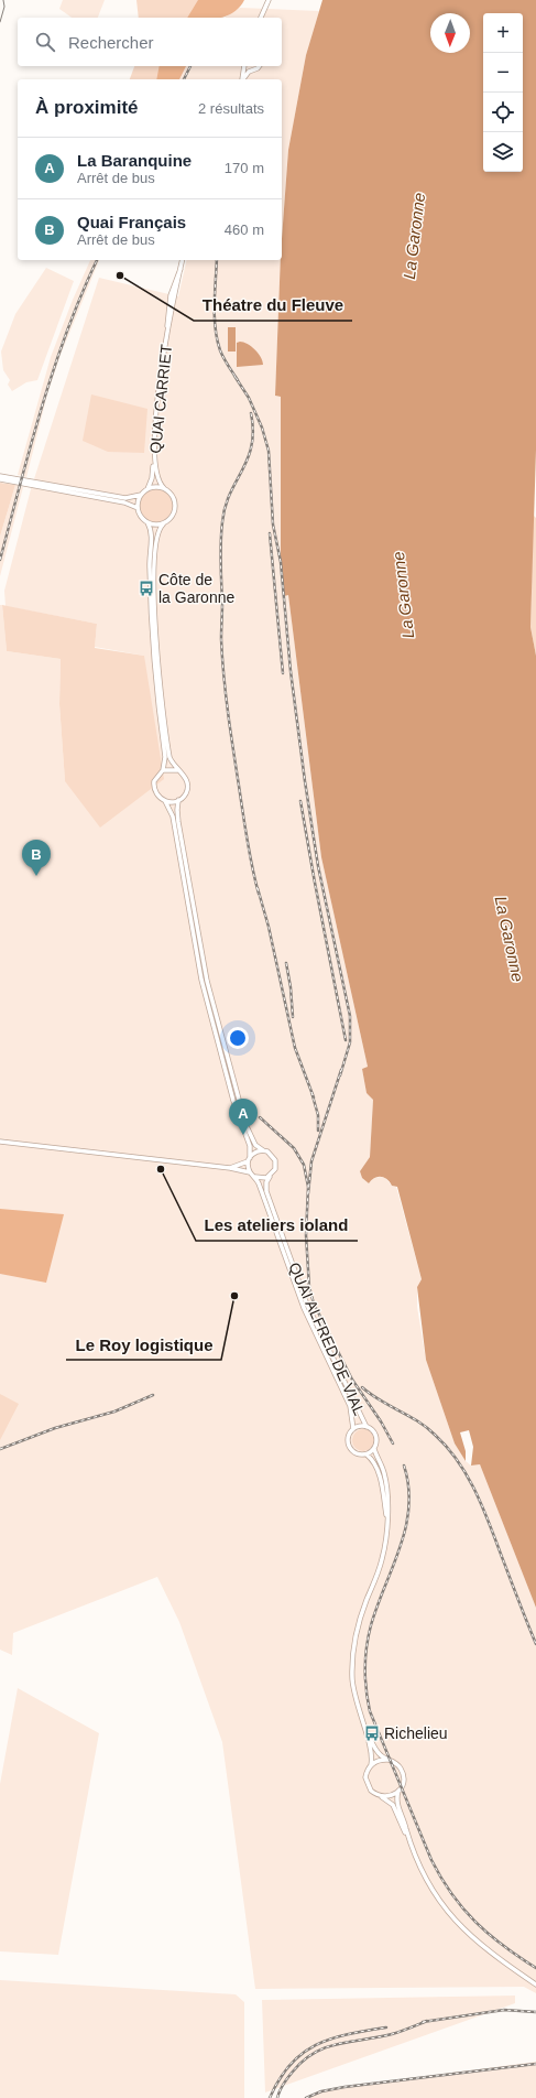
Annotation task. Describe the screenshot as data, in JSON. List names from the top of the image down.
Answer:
{
  "streets": {
    "main road": ["QUAI CARRIET", "QUAI ALFRED DE VIAL"]
  },
  "water": ["La Garonne"],
  "places": {
    "other": ["Théatre du Fleuve", "Les ateliers ioland", "Le Roy logistique"],
    "bus stop": ["Côte de la Garonne", "Richelieu"]
  },
  "north": "bottom",
  "page": {
    "map_buttons": ["+", "−"],
    "search": "Rechercher",
    "heading": ["À proximité", "2 résultats"],
    "list": [
      {
        "mark": "A",
        "name": "La Baranquine",
        "note": "Arrêt de bus",
        "value": "170 m"
      },
      {
        "mark": "B",
        "name": "Quai Français",
        "note": "Arrêt de bus",
        "value": "460 m"
      }
    ],
    "pins": ["B", "A"]
  }
}
